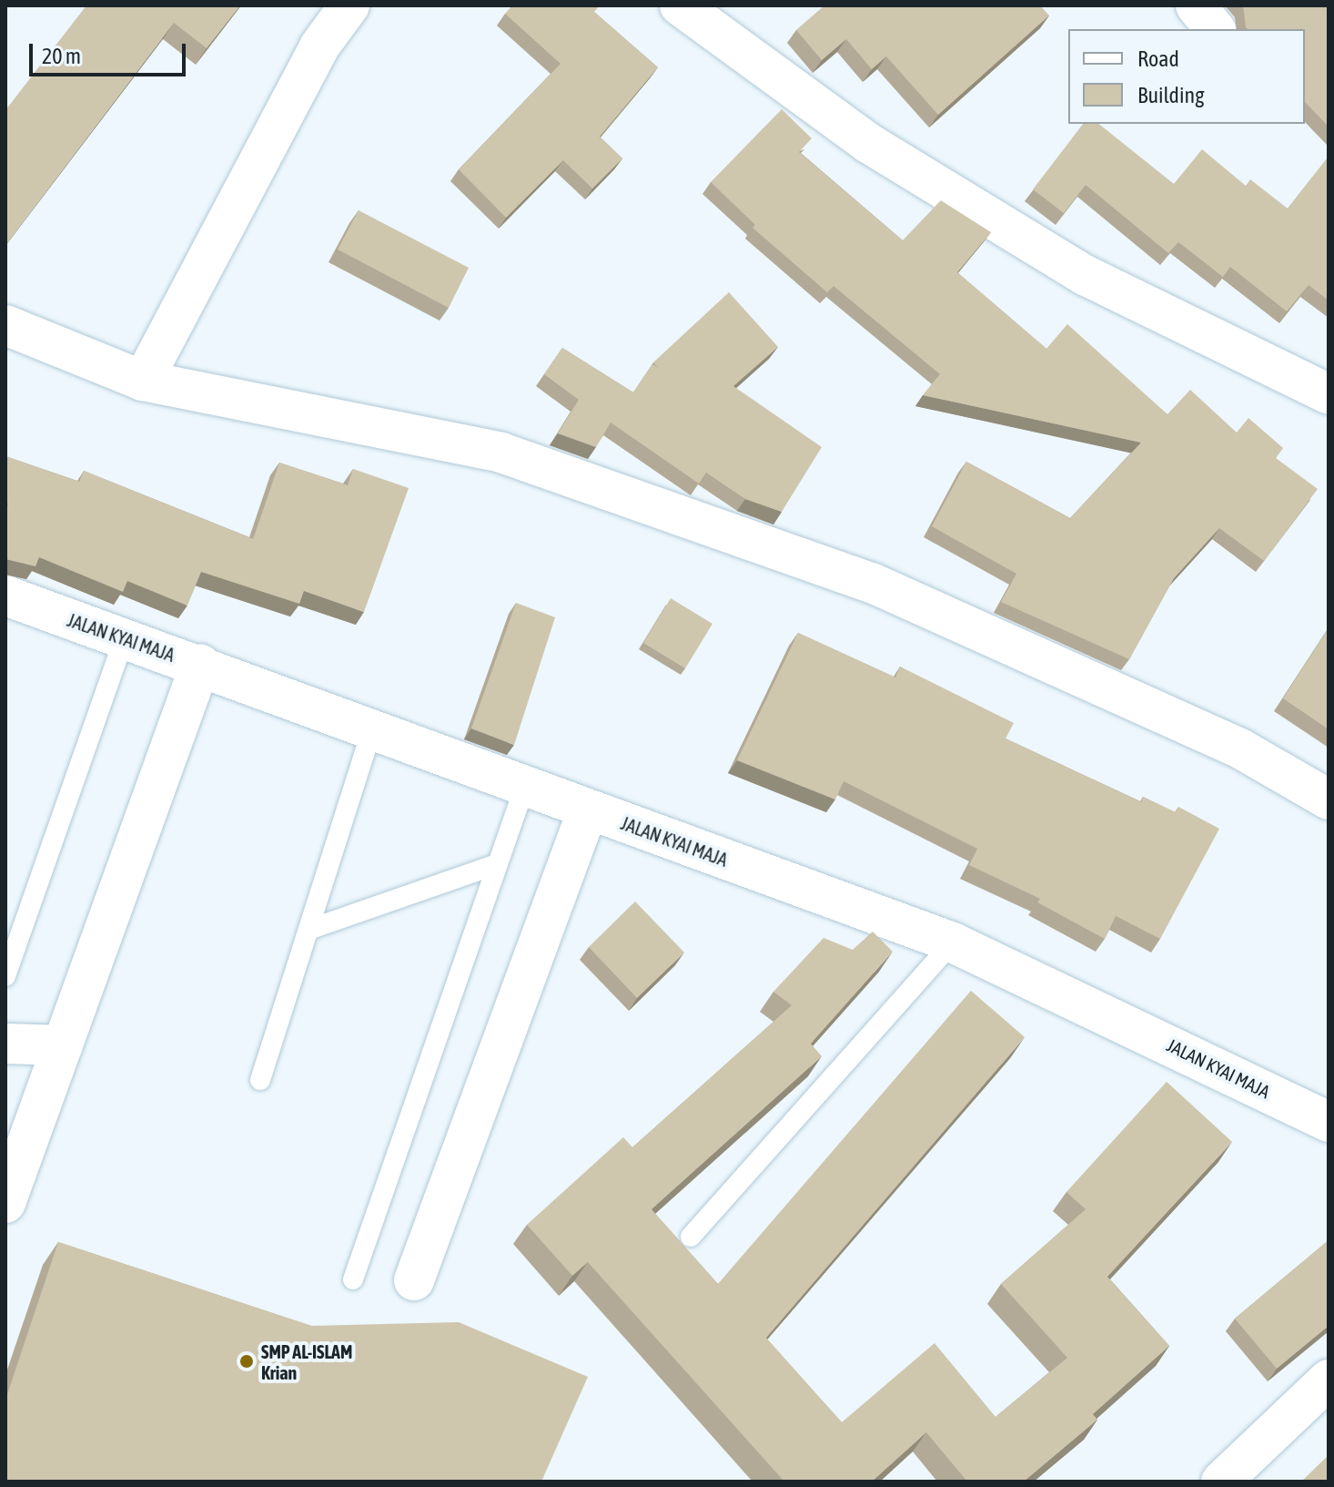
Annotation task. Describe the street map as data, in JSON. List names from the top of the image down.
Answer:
{
  "streets": {
    "street": ["JALAN KYAI MAJA"]
  },
  "places": ["SMP AL-ISLAM Krian"],
  "legend": ["Road", "Building"],
  "scale_bar": "20 m"
}
